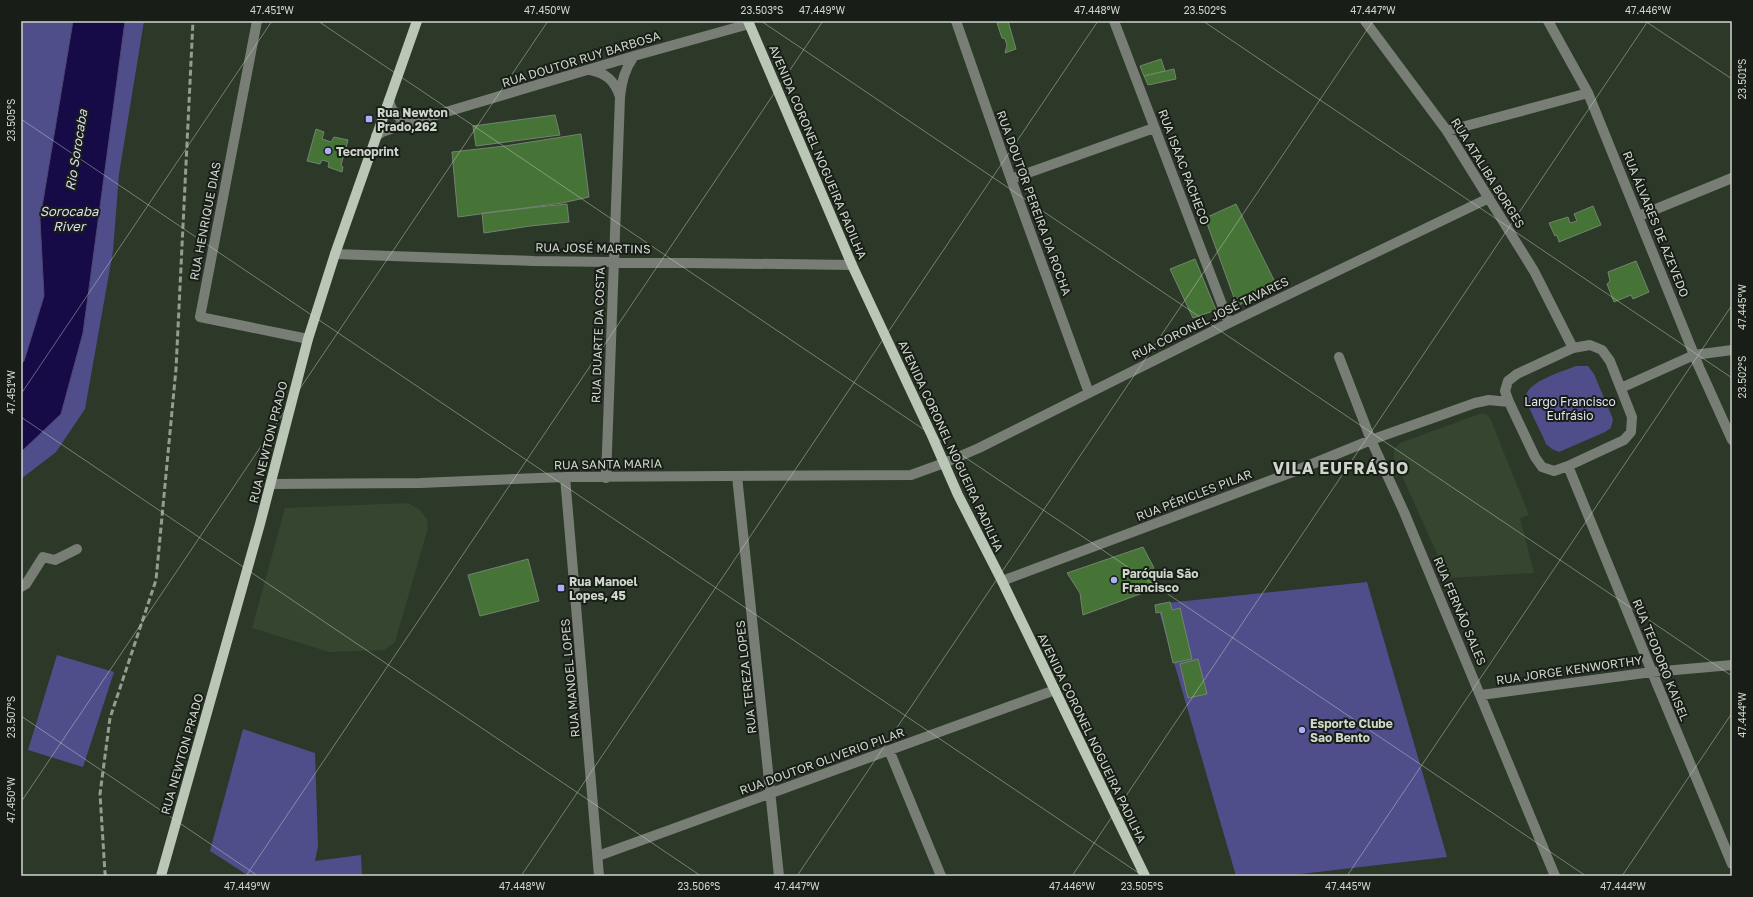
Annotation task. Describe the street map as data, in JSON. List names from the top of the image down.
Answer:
{
  "streets": {
    "main road": ["AVENIDA CORONEL NOGUEIRA PADILHA", "RUA NEWTON PRADO"],
    "street": [
      "RUA DOUTOR RUY BARBOSA",
      "RUA ISAAC PACHECO",
      "RUA ATALIBA BORGES",
      "RUA DOUTOR PEREIRA DA ROCHA",
      "RUA HENRIQUE DIAS",
      "RUA ÁLVARES DE AZEVEDO",
      "RUA JOSÉ MARTINS",
      "RUA CORONEL JOSÉ TAVARES",
      "RUA DUARTE DA COSTA",
      "RUA SANTA MARIA",
      "RUA PÉRICLES PILAR",
      "RUA FERNÃO SALES",
      "RUA TEODORO KAISEL",
      "RUA JORGE KENWORTHY",
      "RUA TEREZA LOPES",
      "RUA MANOEL LOPES",
      "RUA DOUTOR OLIVERIO PILAR"
    ]
  },
  "crossings": [
    ["RUA DOUTOR RUY BARBOSA", "AVENIDA CORONEL NOGUEIRA PADILHA"],
    ["RUA DOUTOR RUY BARBOSA", "RUA DUARTE DA COSTA"],
    ["RUA DOUTOR RUY BARBOSA", "RUA NEWTON PRADO"],
    ["AVENIDA CORONEL NOGUEIRA PADILHA", "RUA JOSÉ MARTINS"],
    ["AVENIDA CORONEL NOGUEIRA PADILHA", "RUA CORONEL JOSÉ TAVARES"],
    ["AVENIDA CORONEL NOGUEIRA PADILHA", "RUA SANTA MARIA"],
    ["AVENIDA CORONEL NOGUEIRA PADILHA", "RUA PÉRICLES PILAR"],
    ["AVENIDA CORONEL NOGUEIRA PADILHA", "RUA DOUTOR OLIVERIO PILAR"],
    ["RUA ISAAC PACHECO", "RUA CORONEL JOSÉ TAVARES"],
    ["RUA ATALIBA BORGES", "RUA CORONEL JOSÉ TAVARES"],
    ["RUA ATALIBA BORGES", "RUA PÉRICLES PILAR"],
    ["RUA ATALIBA BORGES", "RUA TEODORO KAISEL"],
    ["RUA DOUTOR PEREIRA DA ROCHA", "RUA CORONEL JOSÉ TAVARES"],
    ["RUA HENRIQUE DIAS", "RUA NEWTON PRADO"],
    ["RUA JOSÉ MARTINS", "RUA DUARTE DA COSTA"],
    ["RUA JOSÉ MARTINS", "RUA NEWTON PRADO"],
    ["RUA CORONEL JOSÉ TAVARES", "RUA SANTA MARIA"],
    ["RUA DUARTE DA COSTA", "RUA SANTA MARIA"],
    ["RUA NEWTON PRADO", "RUA SANTA MARIA"],
    ["RUA SANTA MARIA", "RUA TEREZA LOPES"],
    ["RUA SANTA MARIA", "RUA MANOEL LOPES"],
    ["RUA PÉRICLES PILAR", "RUA FERNÃO SALES"],
    ["RUA PÉRICLES PILAR", "RUA TEODORO KAISEL"],
    ["RUA FERNÃO SALES", "RUA JORGE KENWORTHY"],
    ["RUA TEODORO KAISEL", "RUA JORGE KENWORTHY"],
    ["RUA TEREZA LOPES", "RUA DOUTOR OLIVERIO PILAR"],
    ["RUA MANOEL LOPES", "RUA DOUTOR OLIVERIO PILAR"]
  ],
  "districts": ["VILA EUFRÁSIO"],
  "water": ["Rio Sorocaba", "Sorocaba River"],
  "parks": ["Largo Francisco Eufrásio"],
  "places": {
    "transit": ["Rua Newton Prado,262", "Rua Manoel Lopes, 45"],
    "other": ["Tecnoprint", "Paróquia São Francisco", "Esporte Clube Sao Bento"]
  },
  "coordinates": [
    "47.451°W",
    "47.450°W",
    "23.503°S",
    "47.449°W",
    "47.448°W",
    "23.502°S",
    "47.447°W",
    "47.446°W",
    "23.501°S",
    "23.505°S",
    "47.445°W",
    "47.444°W",
    "23.507°S",
    "23.506°S"
  ]
}
